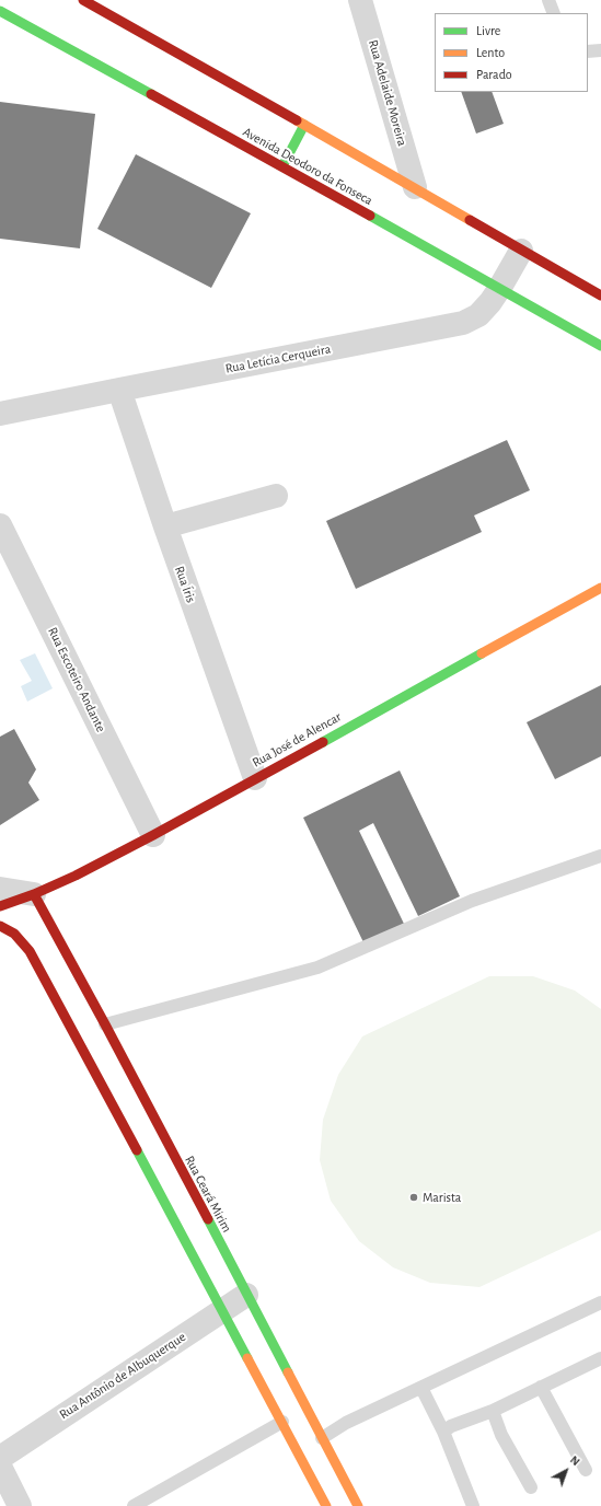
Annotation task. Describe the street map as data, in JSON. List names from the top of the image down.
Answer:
{
  "streets": {
    "street": [
      "Rua Adelaide Moreira",
      "Avenida Deodoro da Fonseca",
      "Rua Letícia Cerqueira",
      "Rua Íris",
      "Rua Escoteiro Andante",
      "Rua José de Alencar",
      "Rua Ceará Mirim",
      "Rua Antônio de Albuquerque"
    ]
  },
  "crossings": [
    ["Avenida Deodoro da Fonseca", "Rua Letícia Cerqueira"],
    ["Rua Letícia Cerqueira", "Rua Íris"],
    ["Rua Íris", "Rua José de Alencar"],
    ["Rua Escoteiro Andante", "Rua José de Alencar"],
    ["Rua José de Alencar", "Rua Ceará Mirim"],
    ["Rua Ceará Mirim", "Rua Antônio de Albuquerque"]
  ],
  "places": ["Marista"],
  "legend": ["Livre", "Lento", "Parado"],
  "north": "top right"
}
